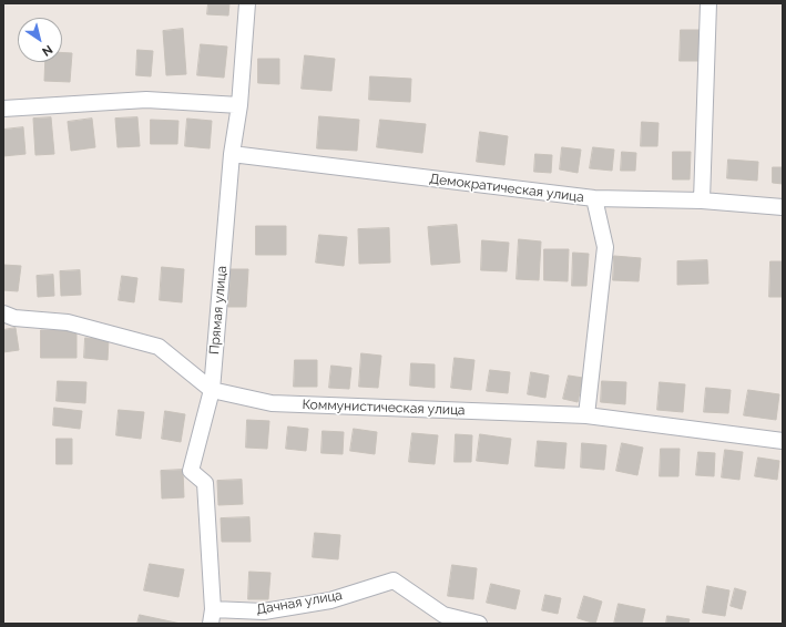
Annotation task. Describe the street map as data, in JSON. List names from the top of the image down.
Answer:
{
  "streets": {
    "street": [
      "Демократическая улица",
      "Прямая улица",
      "Коммунистическая улица",
      "Дачная улица"
    ]
  },
  "crossings": [
    ["Демократическая улица", "Прямая улица"],
    ["Прямая улица", "Коммунистическая улица"],
    ["Прямая улица", "Дачная улица"]
  ],
  "north": "bottom right"
}
